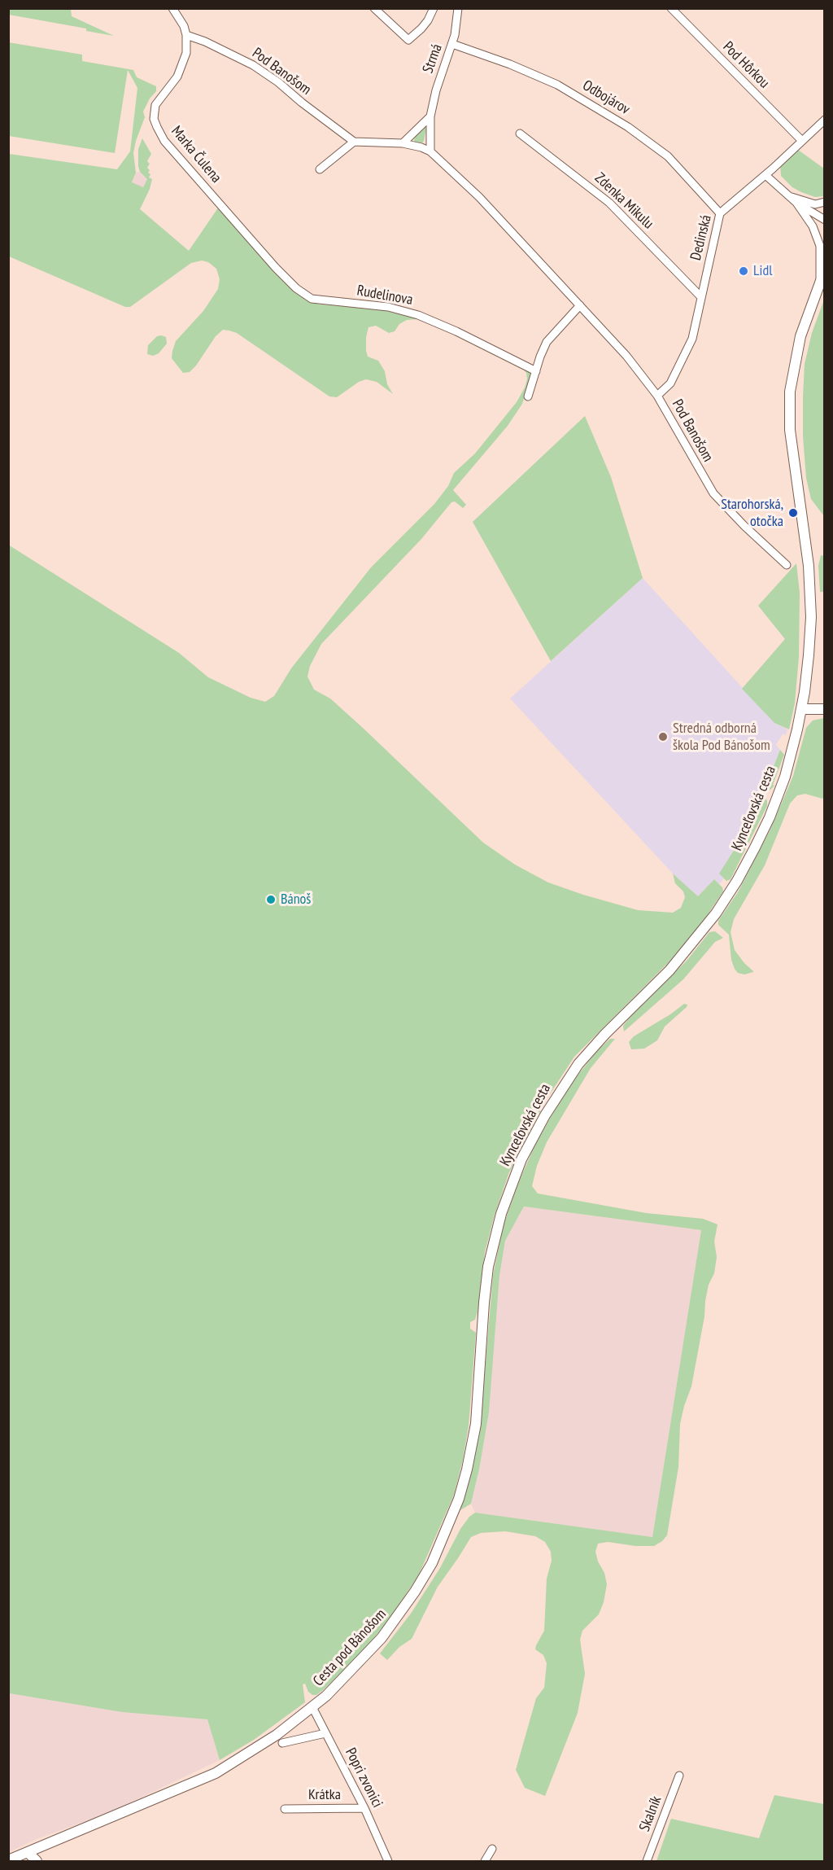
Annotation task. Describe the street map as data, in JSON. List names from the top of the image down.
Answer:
{
  "streets": {
    "street": [
      "Strmá",
      "Pod Hôrkou",
      "Pod Banošom",
      "Odbojárov",
      "Marka Čulena",
      "Zdenka Mikulu",
      "Dedinská",
      "Rudelinova",
      "Kynceľovská cesta",
      "Cesta pod Bánošom",
      "Popri zvonici",
      "Krátka",
      "Skalník"
    ]
  },
  "crossings": [
    ["Strmá", "Pod Banošom"],
    ["Strmá", "Odbojárov"],
    ["Pod Hôrkou", "Dedinská"],
    ["Pod Banošom", "Marka Čulena"],
    ["Pod Banošom", "Dedinská"],
    ["Odbojárov", "Dedinská"],
    ["Marka Čulena", "Rudelinova"],
    ["Zdenka Mikulu", "Dedinská"],
    ["Kynceľovská cesta", "Cesta pod Bánošom"],
    ["Cesta pod Bánošom", "Popri zvonici"],
    ["Popri zvonici", "Krátka"]
  ],
  "places": [
    "Lidl",
    "Starohorská, otočka",
    "Stredná odborná škola Pod Bánošom",
    "Bánoš"
  ]
}
